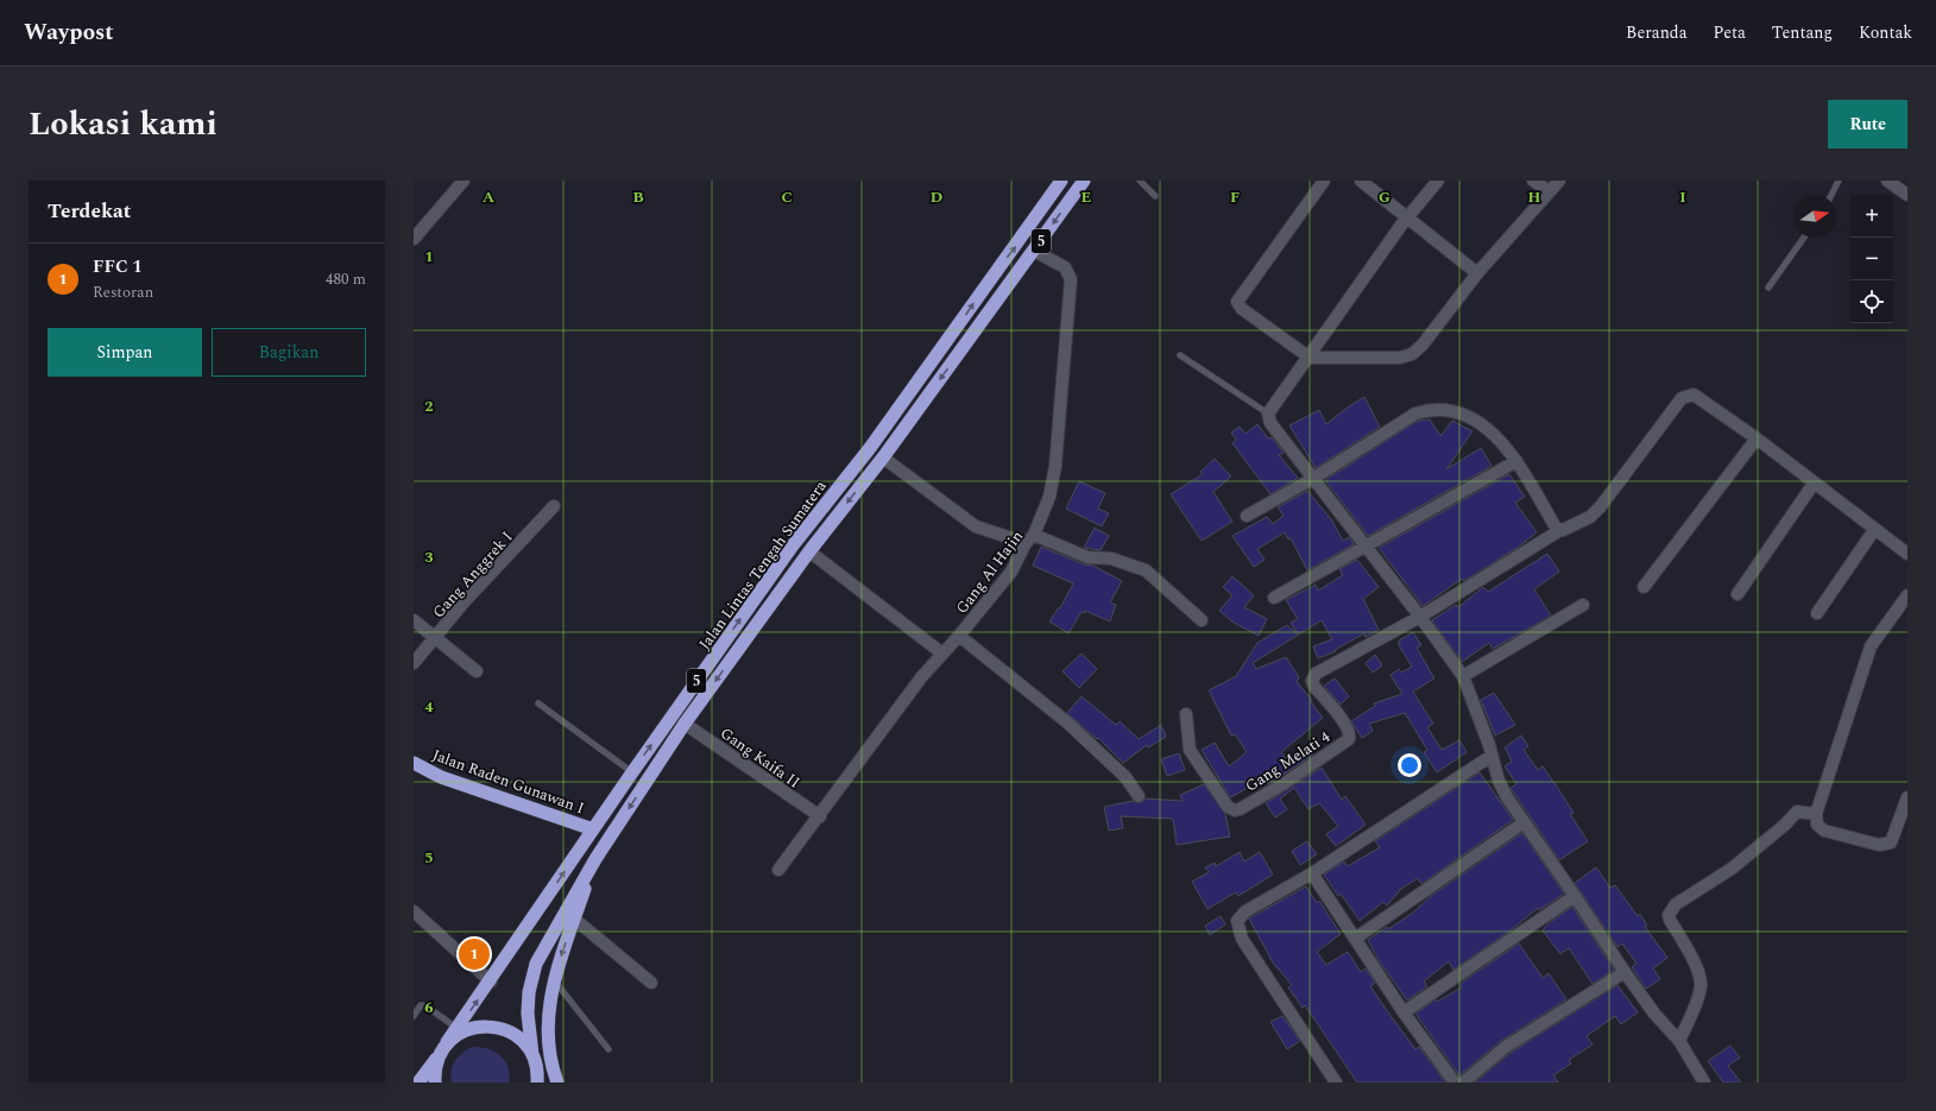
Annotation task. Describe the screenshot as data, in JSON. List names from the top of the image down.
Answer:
{
  "streets": {
    "highway": ["5", "Jalan Lintas Tengah Sumatera", "Jalan Raden Gunawan I"],
    "street": [
      "Gang Al Hajin",
      "Gang Anggrek I",
      "Gang Kaifa II",
      "Gang Melati 4"
    ]
  },
  "crossings": [
    ["Jalan Lintas Tengah Sumatera", "Gang Al Hajin"],
    ["Jalan Lintas Tengah Sumatera", "Gang Kaifa II"],
    ["Jalan Lintas Tengah Sumatera", "Jalan Raden Gunawan I"],
    ["Gang Al Hajin", "Gang Kaifa II"]
  ],
  "north": "right",
  "page": {
    "header": "Waypost",
    "nav": [
      "Beranda",
      "Peta",
      "Tentang",
      "Kontak"
    ],
    "title": "Lokasi kami",
    "buttons": [
      "Rute",
      ["Simpan", "Bagikan"]
    ],
    "heading": "Terdekat",
    "map_buttons": ["+", "−"],
    "list": [
      {
        "mark": "1",
        "name": "FFC 1",
        "note": "Restoran",
        "value": "480 m"
      }
    ],
    "pins": "1"
  },
  "grid": {
    "columns": [
      "A",
      "B",
      "C",
      "D",
      "E",
      "F",
      "G",
      "H",
      "I"
    ],
    "rows": [
      "1",
      "2",
      "3",
      "4",
      "5",
      "6"
    ]
  }
}
